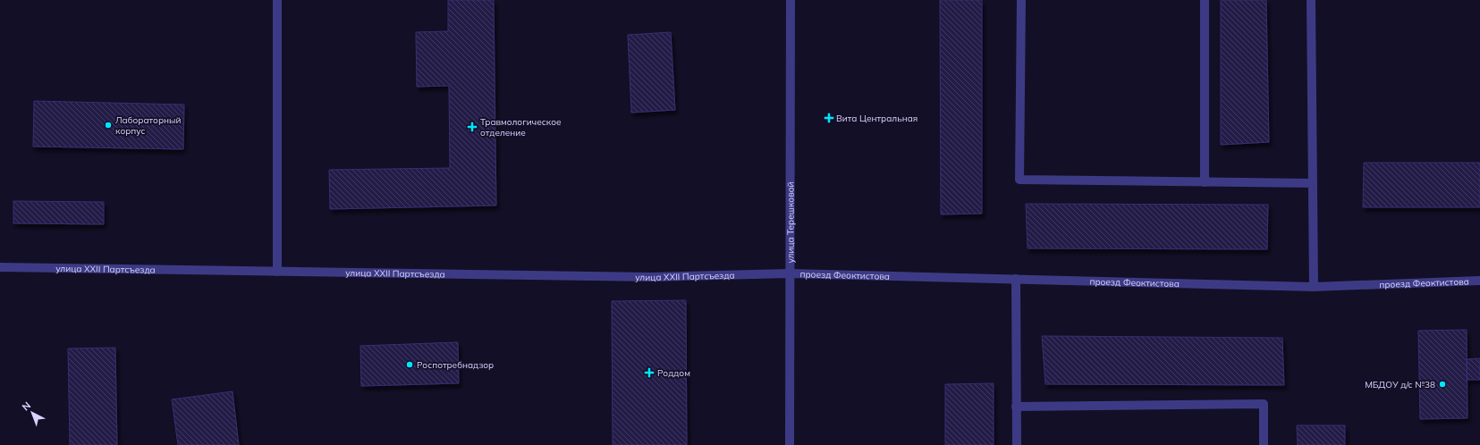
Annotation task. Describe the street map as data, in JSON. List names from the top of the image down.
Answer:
{
  "streets": {
    "street": ["улица Терешковой", "улица XXII Партсъезда", "проезд Феоктистова"]
  },
  "crossings": [
    ["улица Терешковой", "улица XXII Партсъезда"],
    ["улица Терешковой", "проезд Феоктистова"],
    ["улица XXII Партсъезда", "проезд Феоктистова"]
  ],
  "places": {
    "health": ["Вита Центральная", "Травмологическое отделение", "Роддом"],
    "other": ["Лабораторный корпус", "Роспотребнадзор", "МБДОУ д/с №38"]
  },
  "north": "top left"
}
